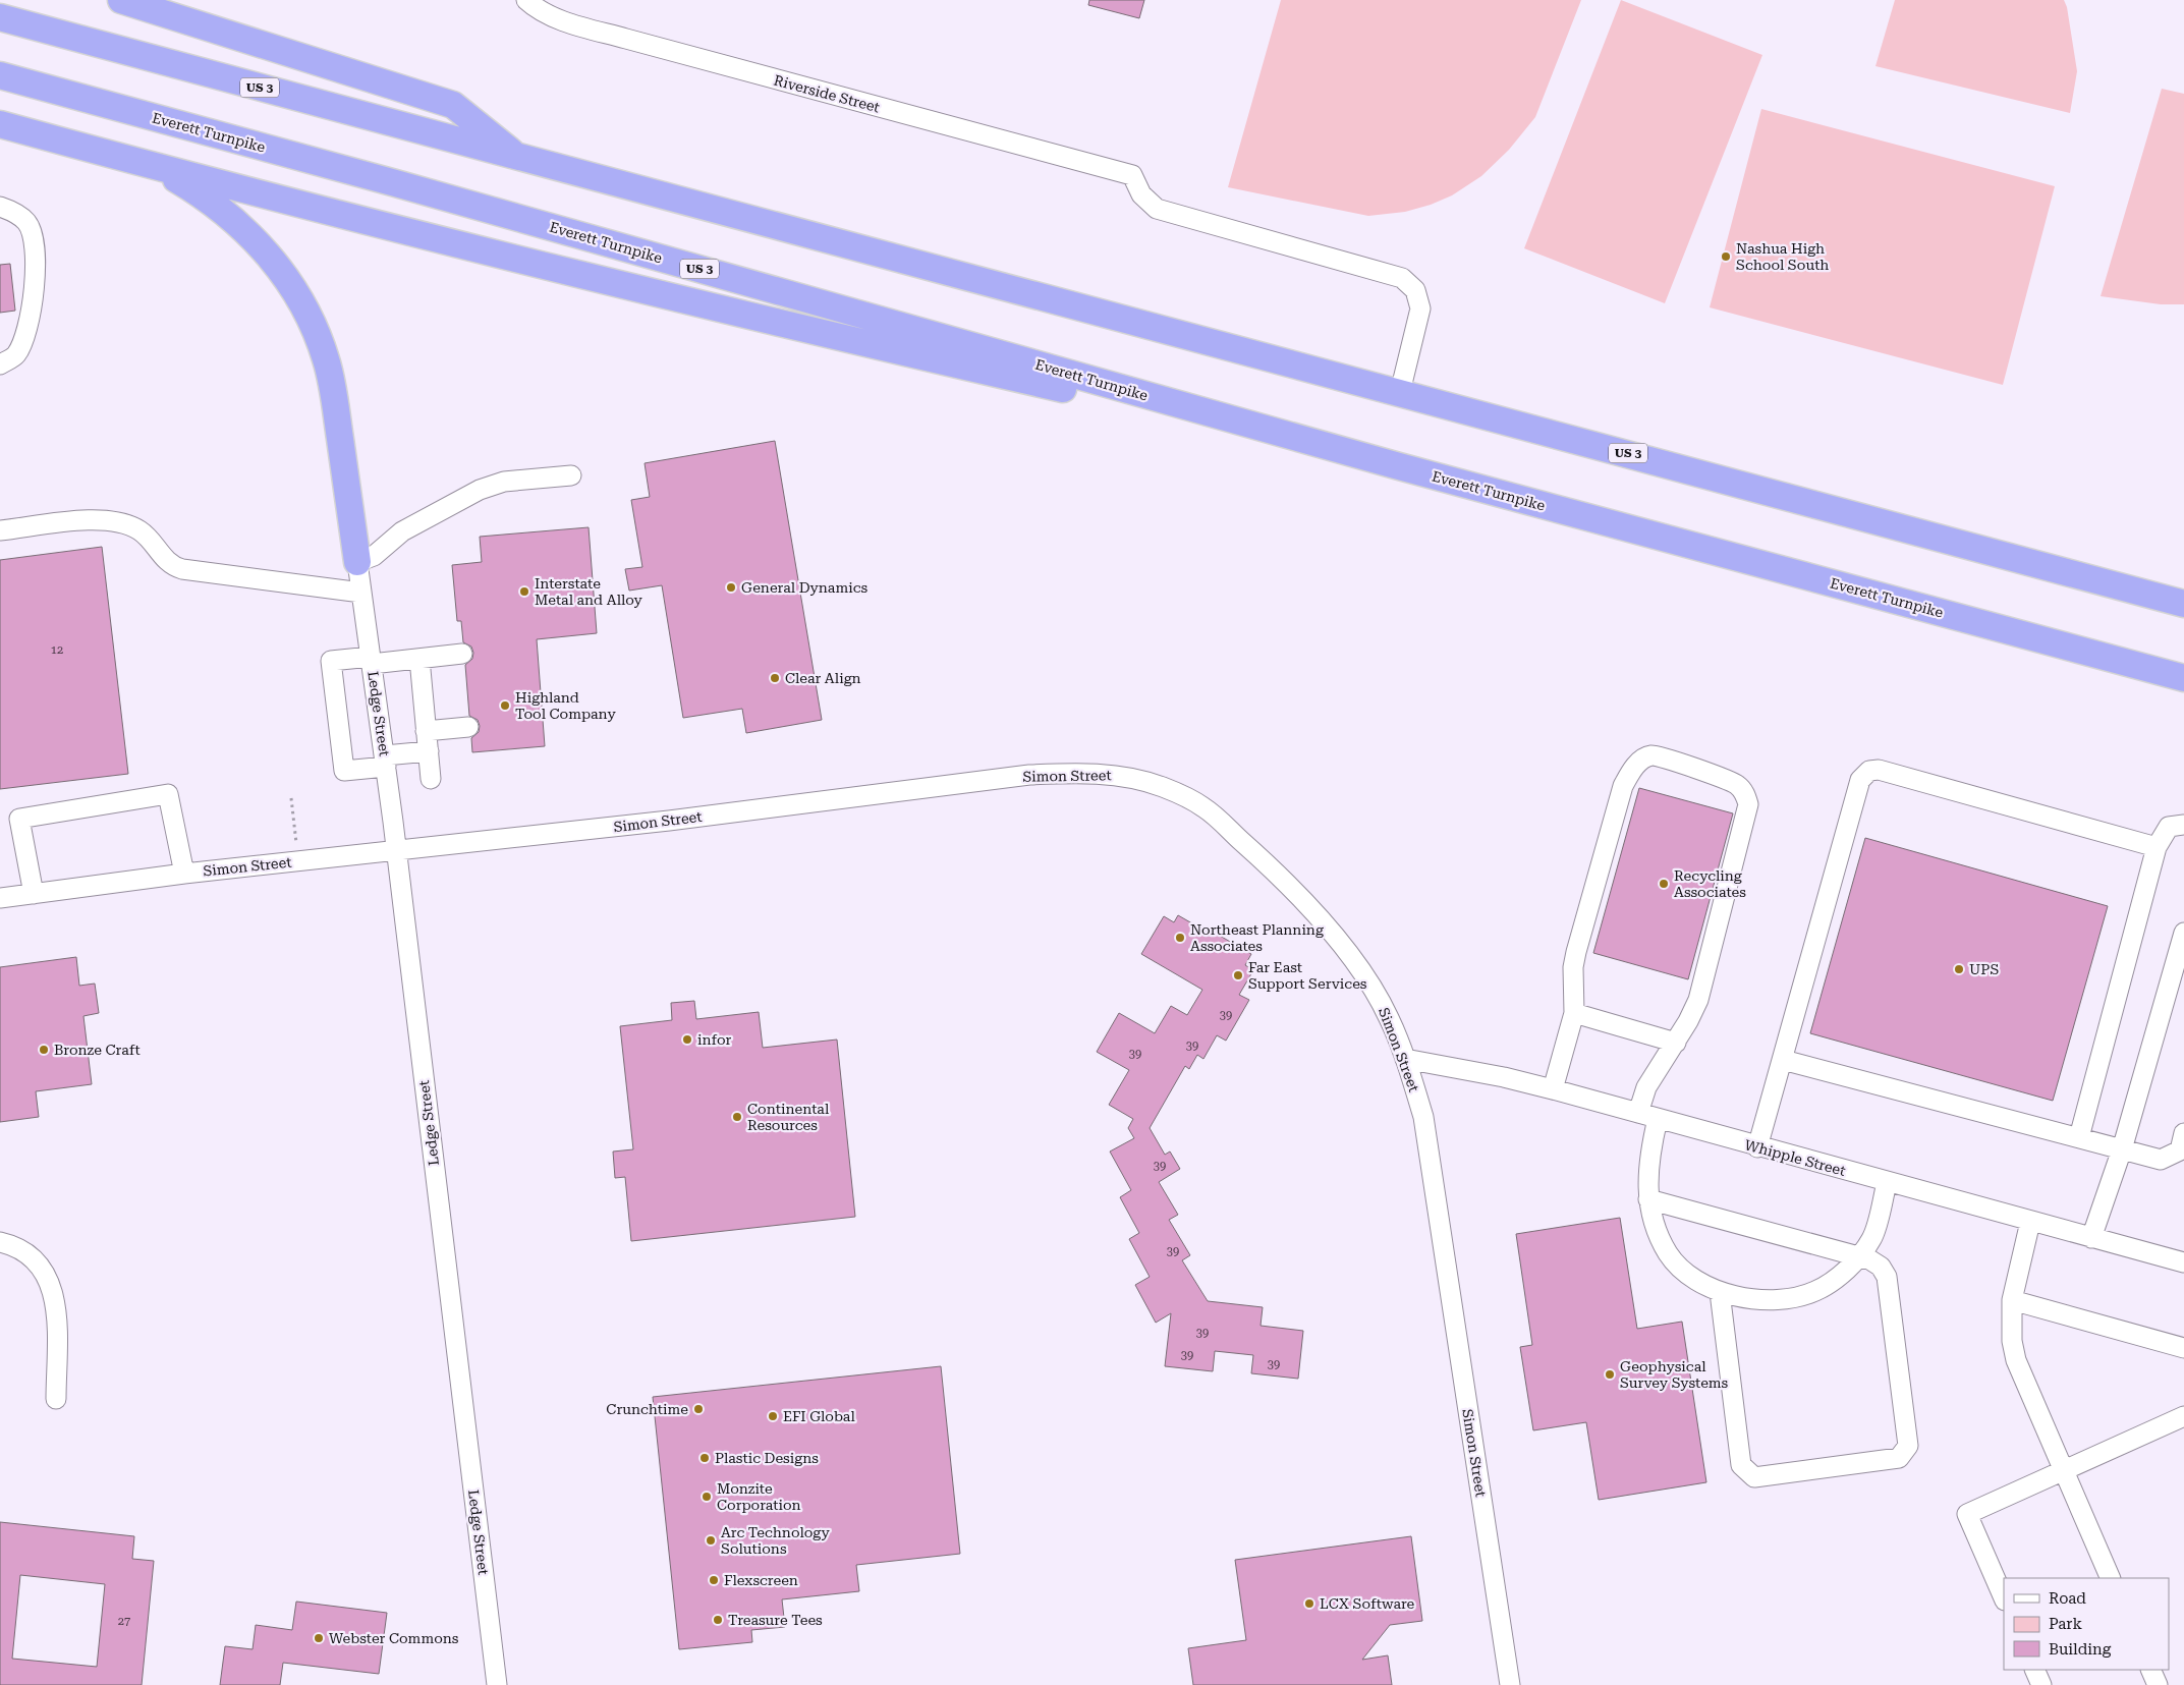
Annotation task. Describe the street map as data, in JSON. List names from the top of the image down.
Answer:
{
  "streets": {
    "highway": ["US 3", "Everett Turnpike"],
    "street": [
      "Riverside Street",
      "Ledge Street",
      "Simon Street",
      "Whipple Street"
    ]
  },
  "crossings": [
    ["US 3", "Riverside Street"],
    ["Ledge Street", "Simon Street"],
    ["Simon Street", "Whipple Street"]
  ],
  "places": [
    "Nashua High School South",
    "General Dynamics",
    "Interstate Metal and Alloy",
    "Clear Align",
    "Highland Tool Company",
    "Recycling Associates",
    "Northeast Planning Associates",
    "UPS",
    "Far East Support Services",
    "infor",
    "Bronze Craft",
    "Continental Resources",
    "Geophysical Survey Systems",
    "Crunchtime",
    "EFI Global",
    "Plastic Designs",
    "Monzite Corporation",
    "Arc Technology Solutions",
    "Flexscreen",
    "LCX Software",
    "Treasure Tees",
    "Webster Commons"
  ],
  "house_numbers": [
    "12",
    "39",
    "39",
    "39",
    "39",
    "39",
    "39",
    "39",
    "39",
    "27"
  ],
  "legend": ["Road", "Park", "Building"]
}
